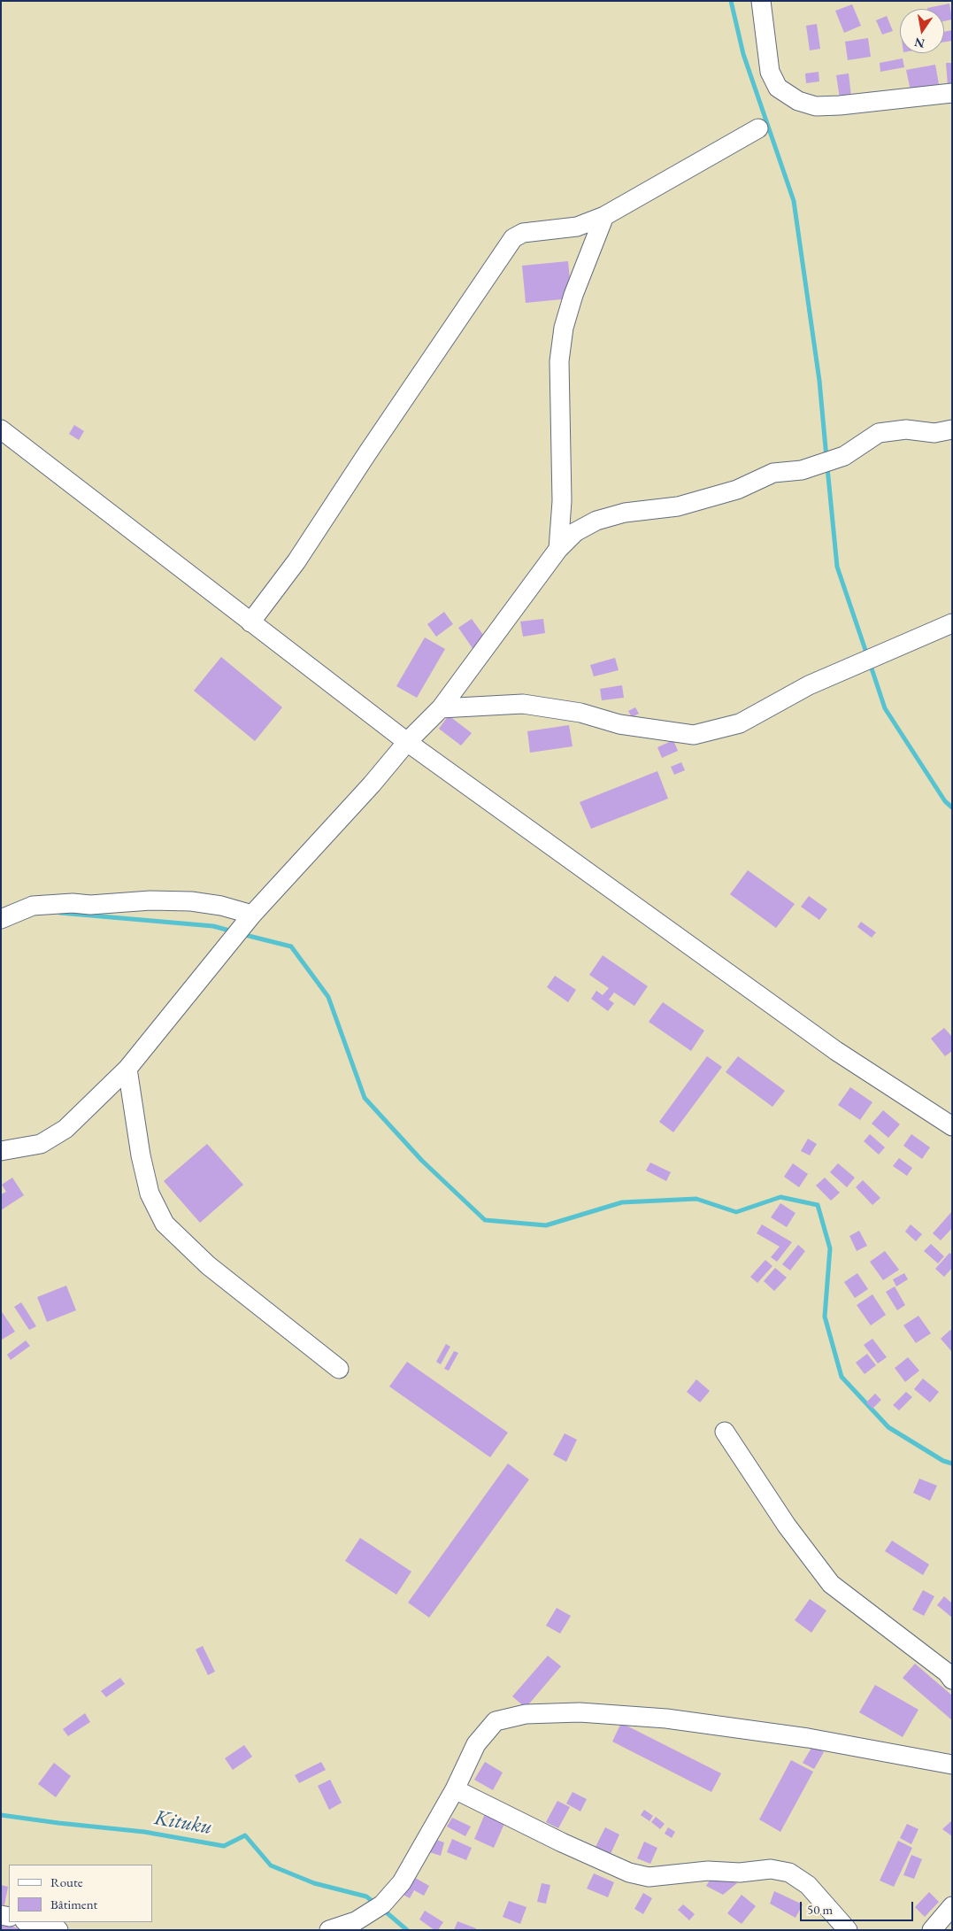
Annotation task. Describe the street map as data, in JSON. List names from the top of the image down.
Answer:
{
  "water": ["Kituku"],
  "legend": ["Route", "Bâtiment"],
  "scale_bar": "50 m",
  "north": "bottom"
}
